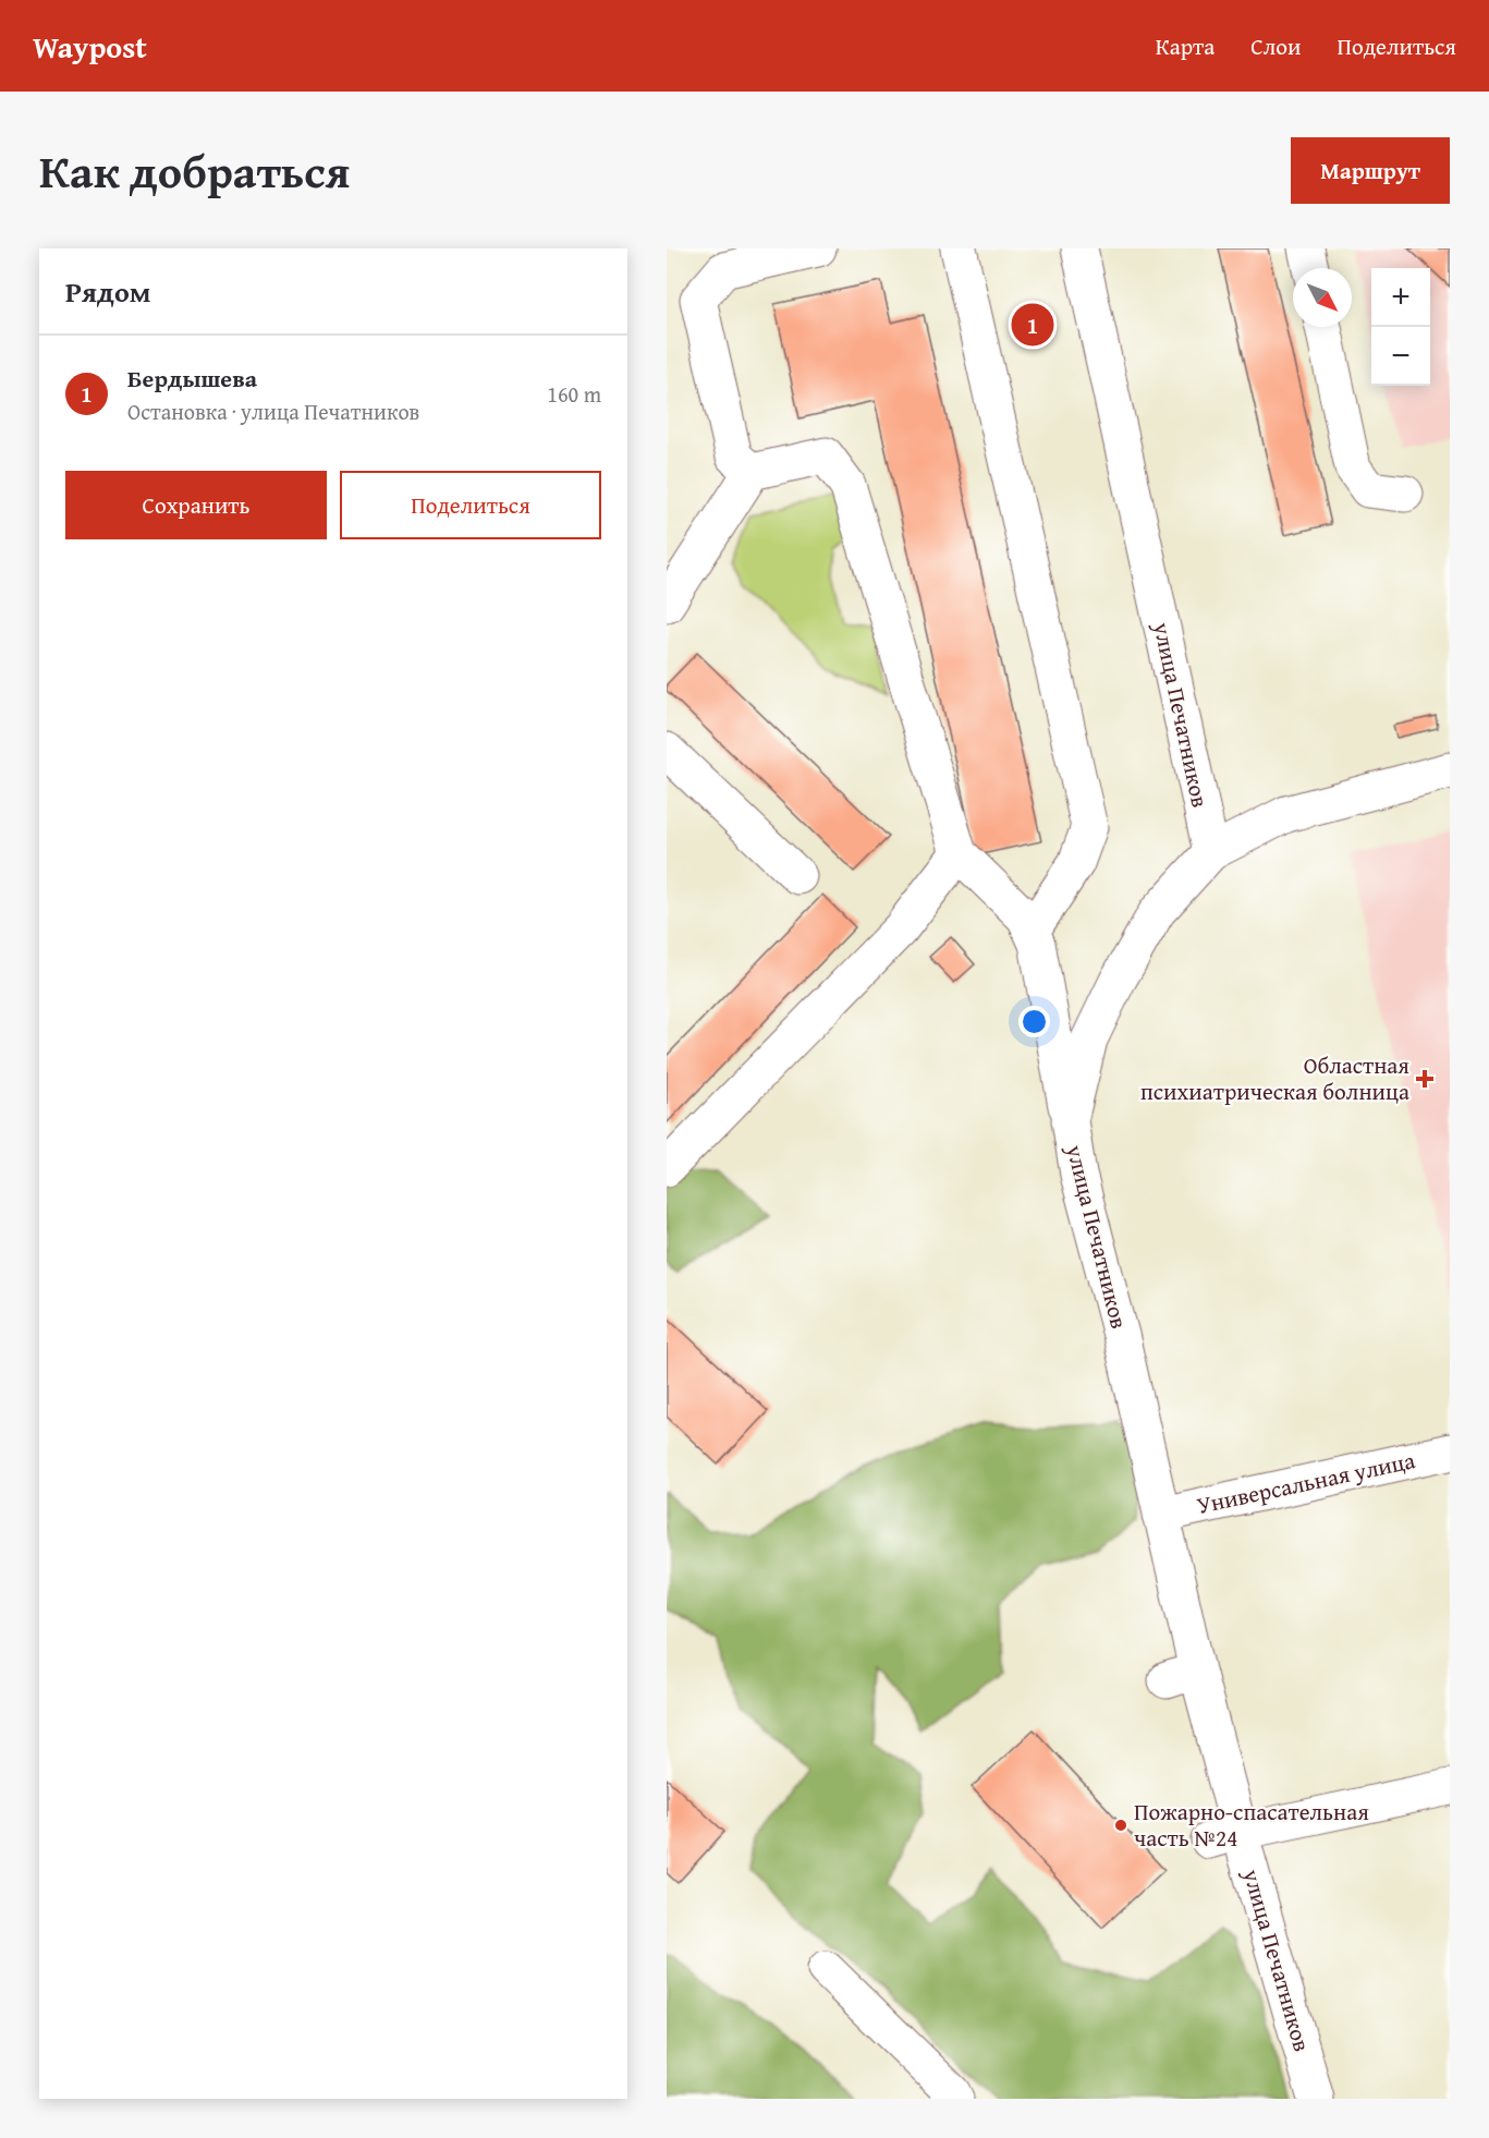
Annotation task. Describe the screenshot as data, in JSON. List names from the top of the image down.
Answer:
{
  "streets": {
    "street": ["улица Печатников", "Универсальная улица"]
  },
  "crossings": [
    ["улица Печатников", "Универсальная улица"]
  ],
  "places": {
    "health": ["Областная психиатрическая болница"],
    "other": ["Пожарно-спасательная часть №24"]
  },
  "north": "bottom right",
  "page": {
    "header": "Waypost",
    "nav": ["Карта", "Слои", "Поделиться"],
    "title": "Как добраться",
    "buttons": [
      "Маршрут",
      ["Сохранить", "Поделиться"]
    ],
    "heading": "Рядом",
    "map_buttons": ["+", "−"],
    "pins": "1",
    "list": [
      {
        "mark": "1",
        "name": "Бердышева",
        "note": "Остановка · улица Печатников",
        "value": "160 m"
      }
    ]
  }
}
